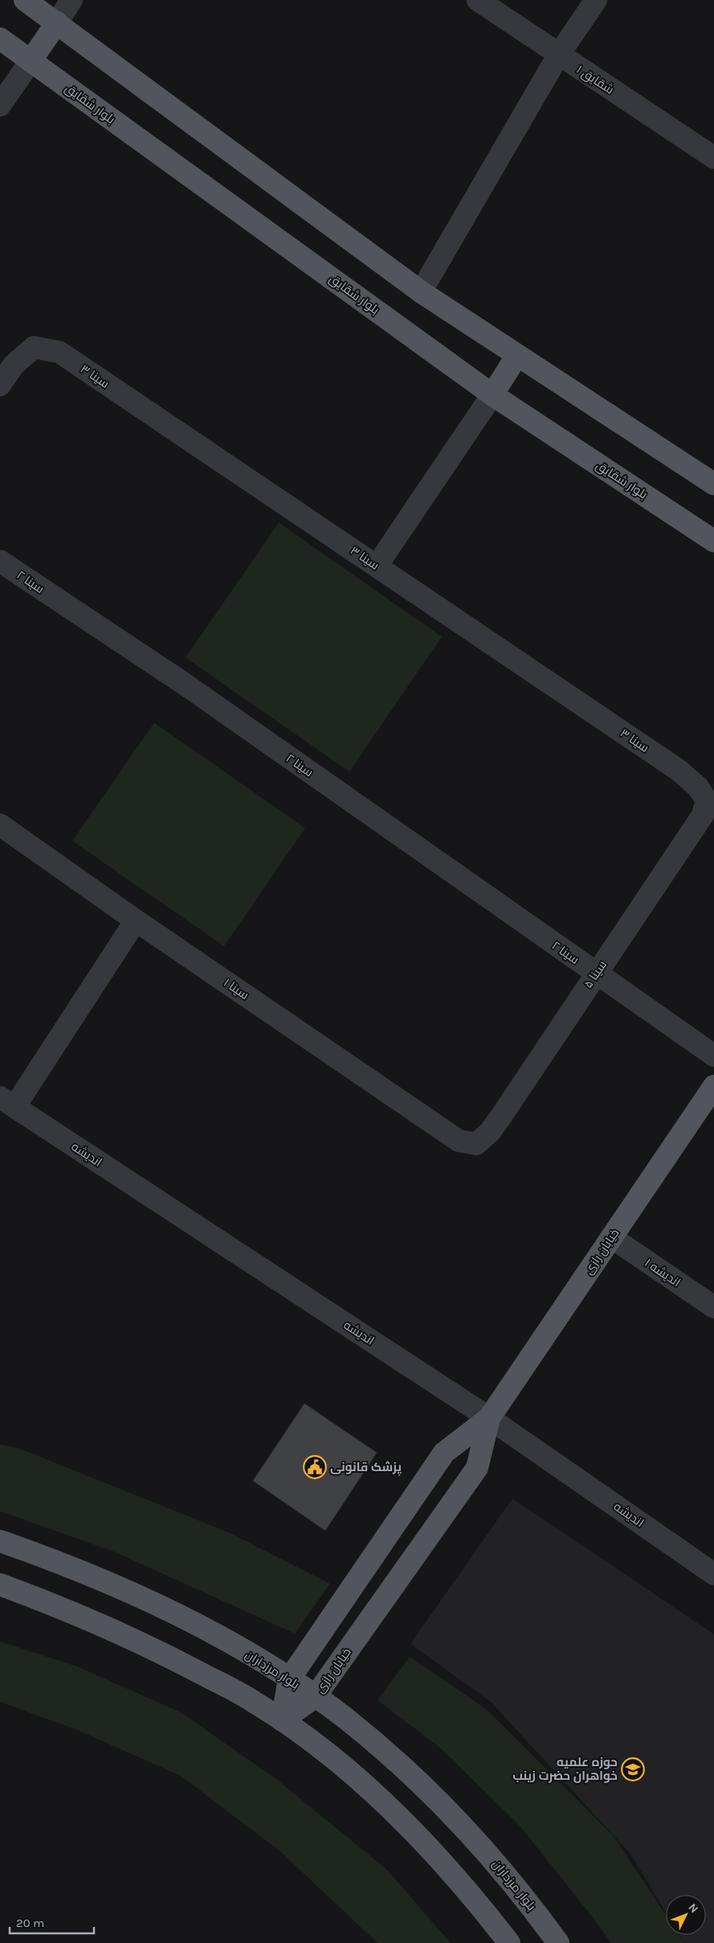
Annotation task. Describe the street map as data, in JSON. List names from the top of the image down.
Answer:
{
  "streets": {
    "main road": ["بلوار شقایق", "خیابان رازی", "بلوار مرزداران"],
    "street": [
      "شقایق ۱",
      "سینا ۳",
      "سینا ۲",
      "سینا ۵",
      "سینا ۱",
      "اندیشه",
      "اندیشه ۱"
    ]
  },
  "crossings": [
    ["سینا ۳", "سینا ۵"],
    ["سینا ۲", "سینا ۵"],
    ["سینا ۵", "سینا ۱"],
    ["اندیشه", "خیابان رازی"],
    ["خیابان رازی", "اندیشه ۱"],
    ["خیابان رازی", "بلوار مرزداران"]
  ],
  "places": {
    "public building": ["پزشک قانونی"],
    "school or university": ["حوزه علمیه خواهران حضرت زینب"]
  },
  "scale_bar": "20 m",
  "north": "top right"
}
